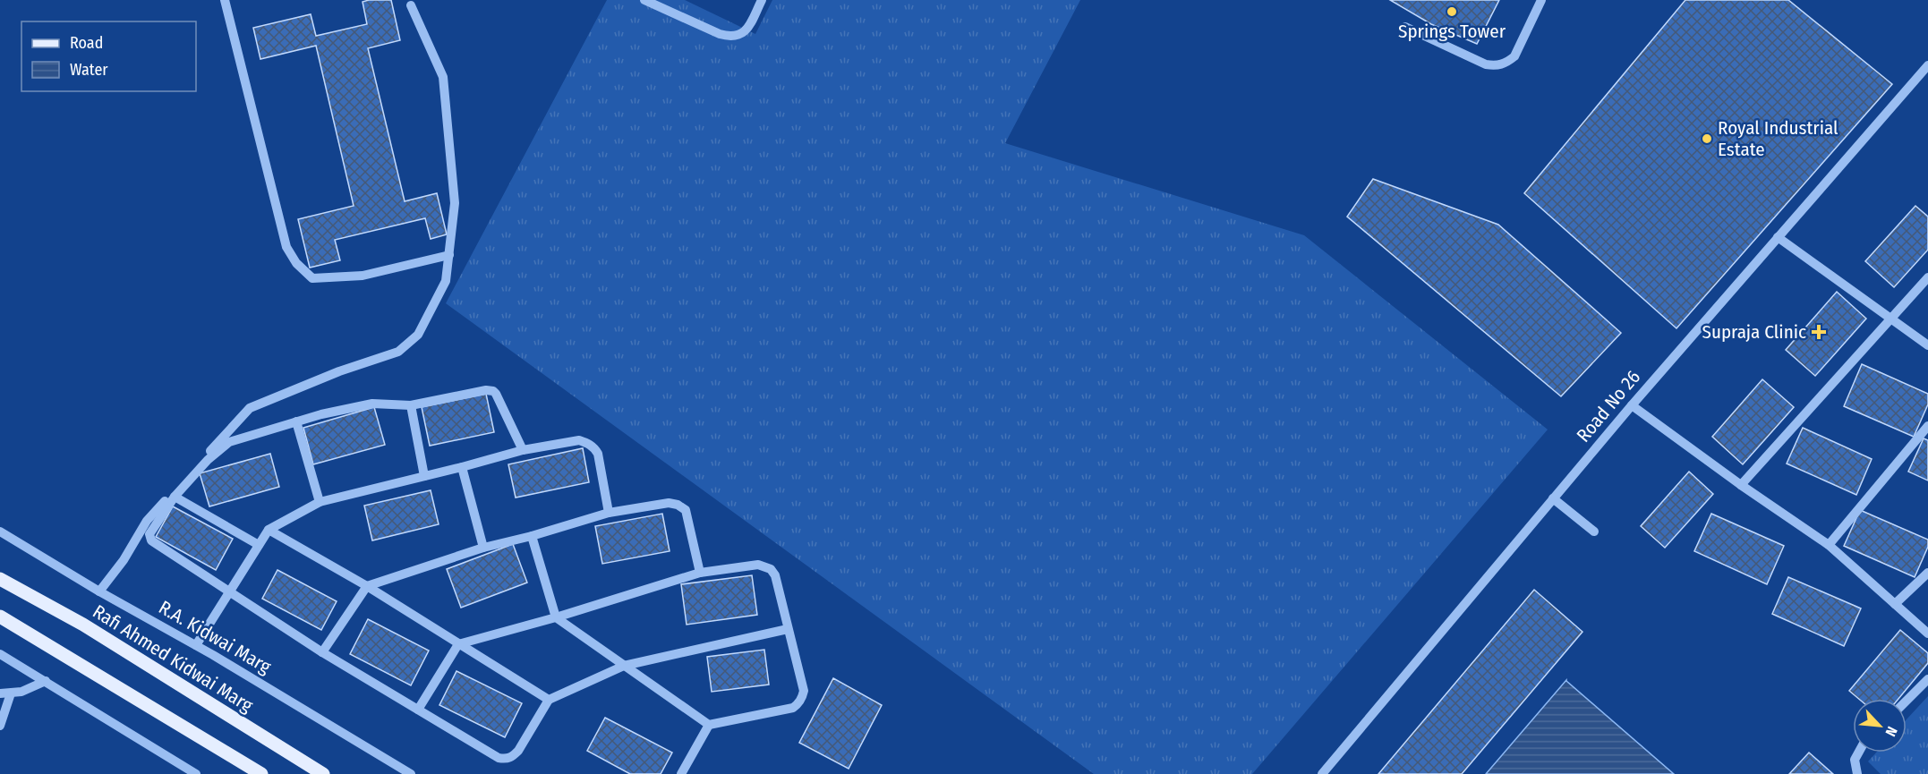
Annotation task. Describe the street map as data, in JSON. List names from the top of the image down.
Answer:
{
  "streets": {
    "main road": ["Rafi Ahmed Kidwai Marg"],
    "street": ["Road No 26", "R.A. Kidwai Marg"]
  },
  "places": {
    "other": ["Springs Tower", "Royal Industrial Estate"],
    "health": ["Supraja Clinic"]
  },
  "legend": ["Road", "Water"],
  "north": "bottom right"
}
